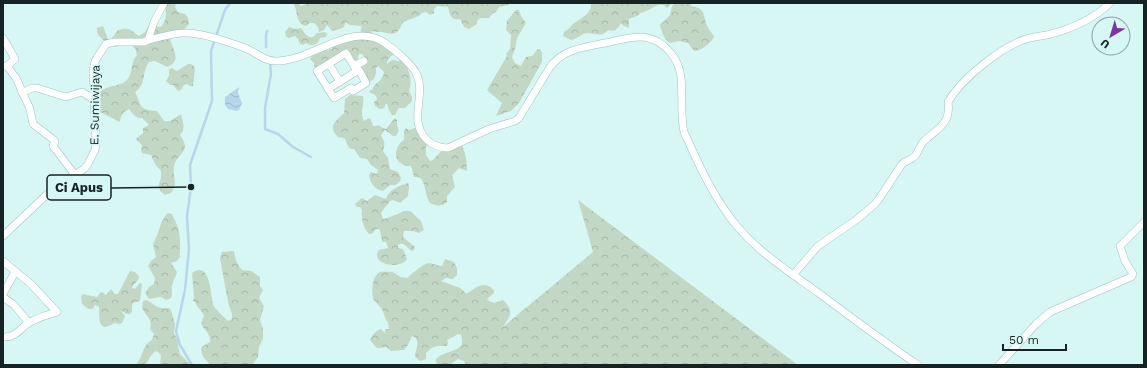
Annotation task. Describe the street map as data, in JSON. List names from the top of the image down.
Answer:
{
  "streets": {
    "street": ["E. Sumiwijaya"]
  },
  "places": ["Ci Apus"],
  "scale_bar": "50 m",
  "north": "bottom left"
}
